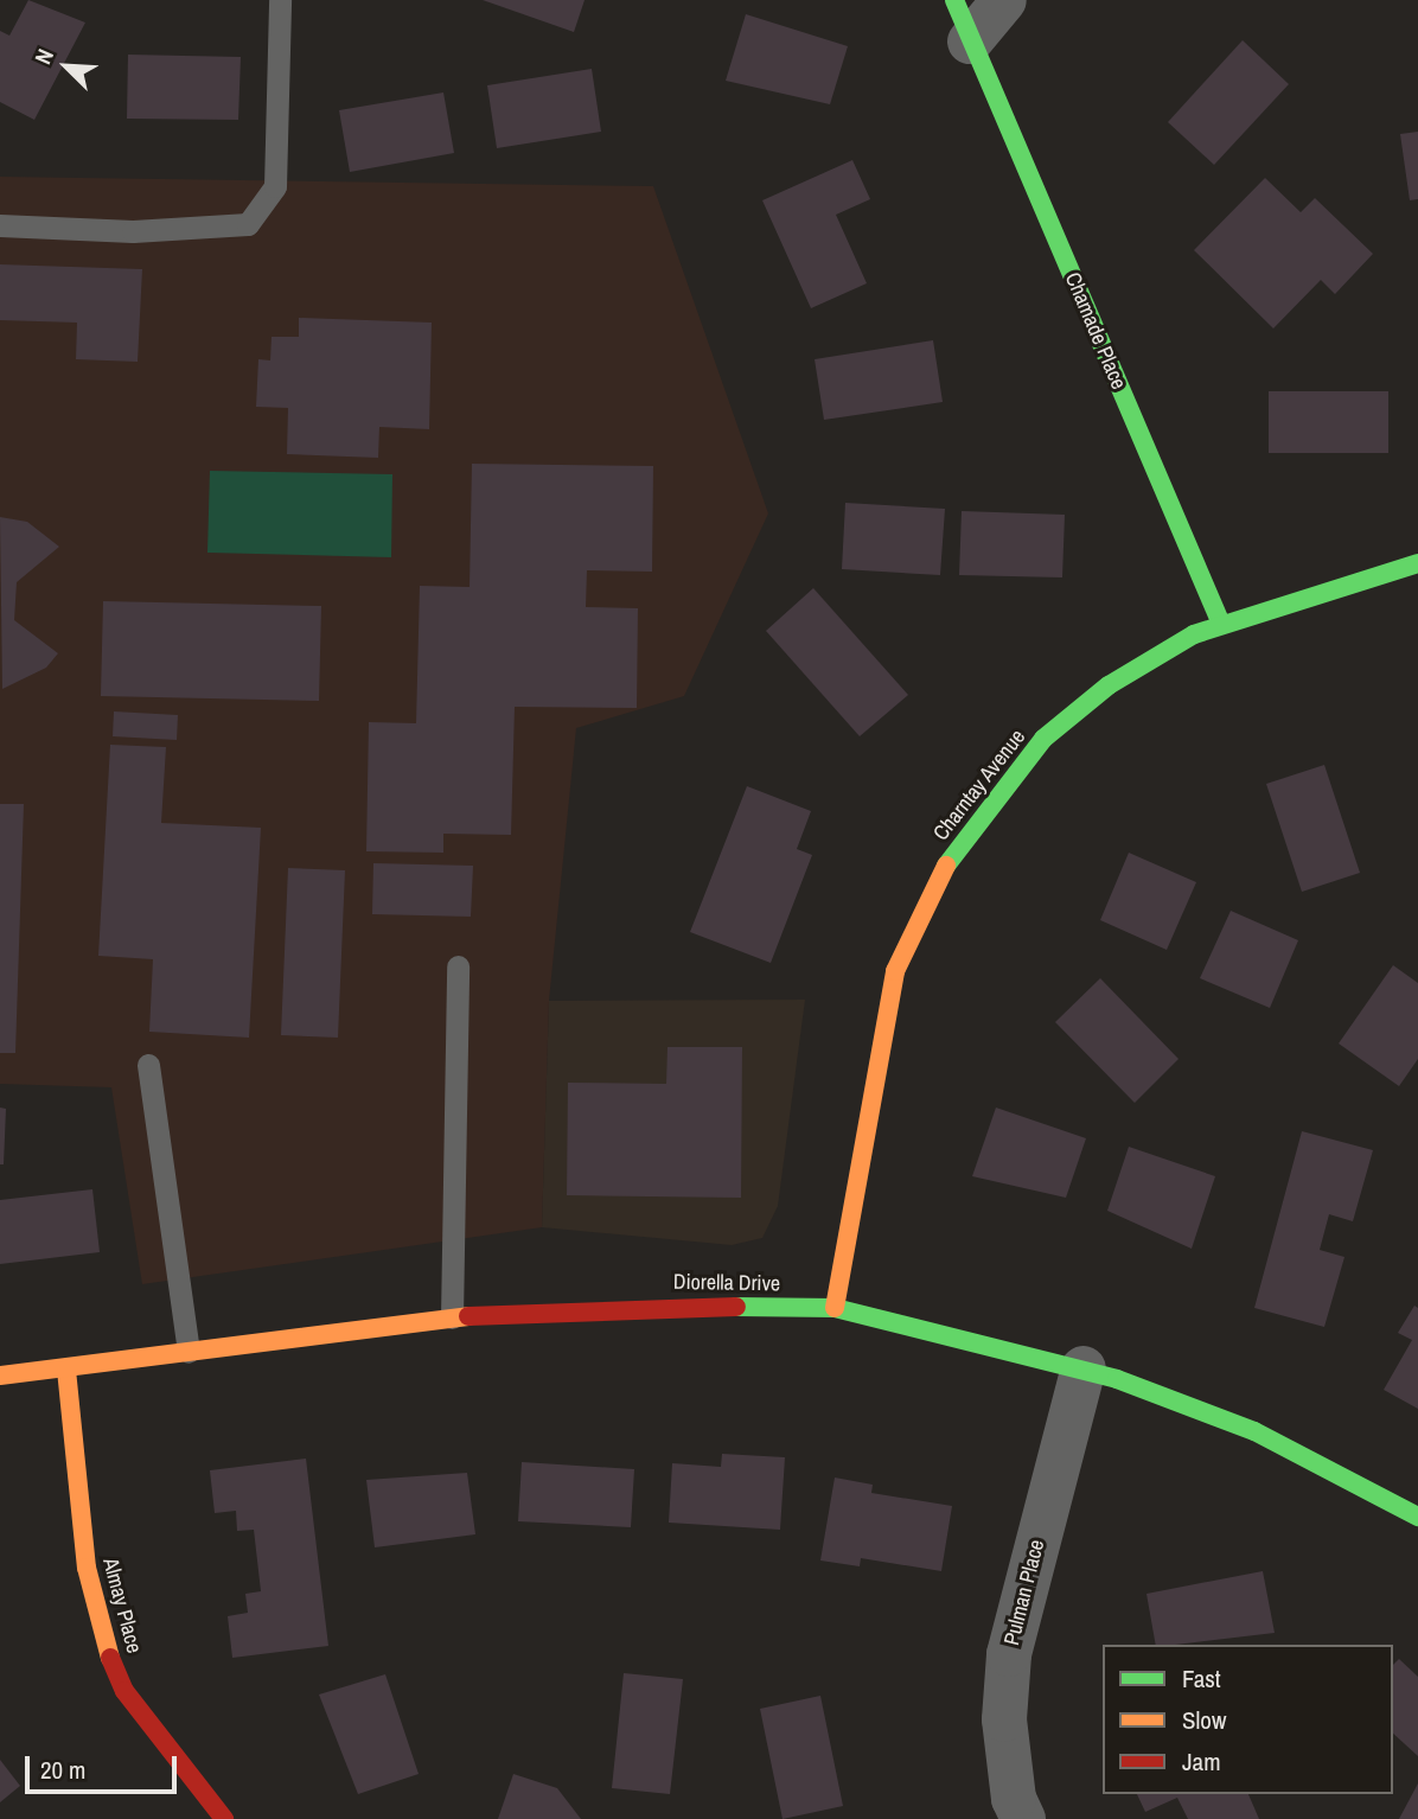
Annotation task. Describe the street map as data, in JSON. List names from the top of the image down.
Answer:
{
  "streets": {
    "street": [
      "Chamade Place",
      "Charntay Avenue",
      "Diorella Drive",
      "Pulman Place",
      "Almay Place"
    ]
  },
  "crossings": [
    ["Chamade Place", "Charntay Avenue"],
    ["Charntay Avenue", "Diorella Drive"],
    ["Diorella Drive", "Pulman Place"],
    ["Diorella Drive", "Almay Place"]
  ],
  "legend": ["Fast", "Slow", "Jam"],
  "scale_bar": "20 m",
  "north": "top left"
}
